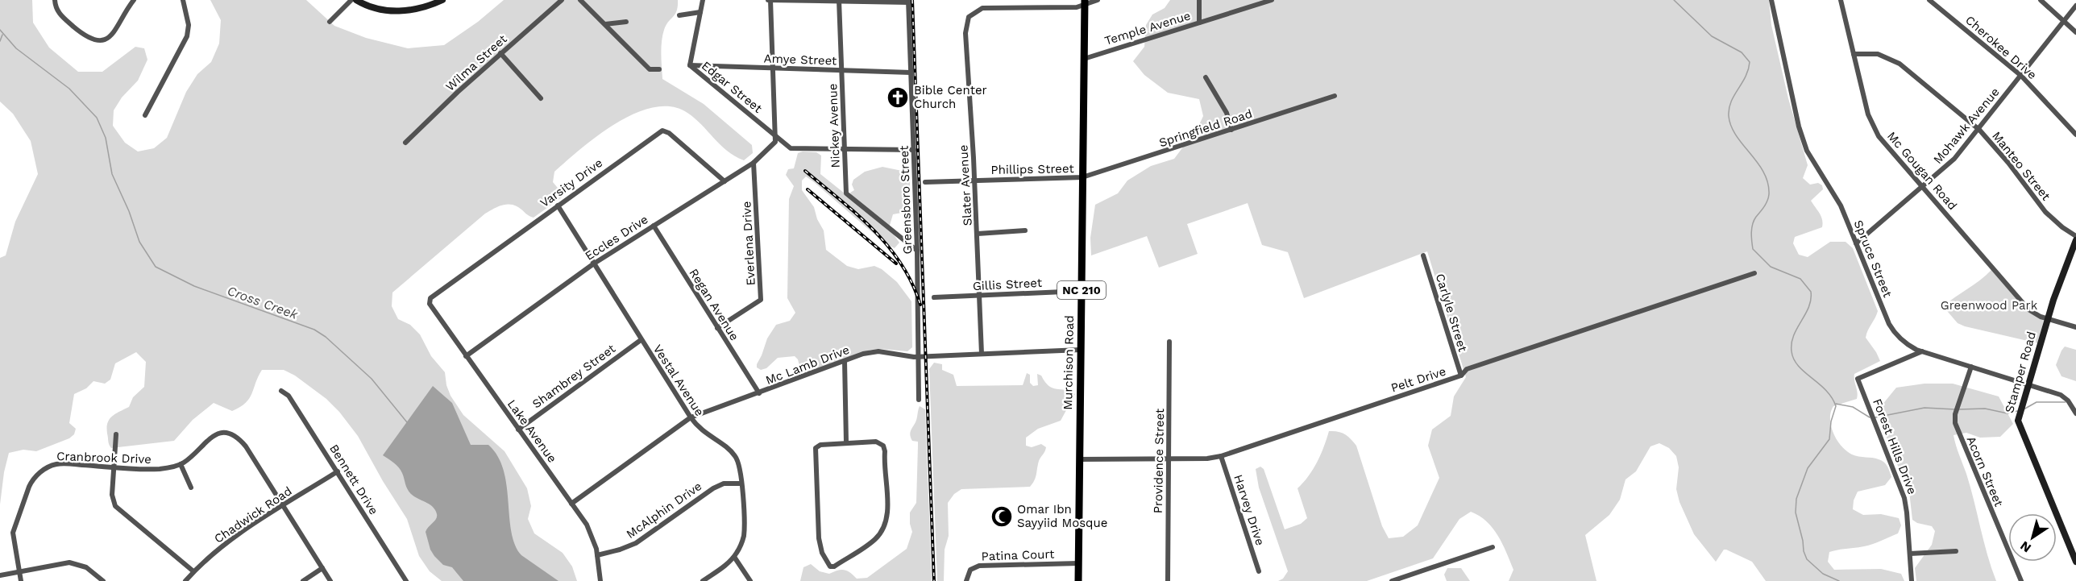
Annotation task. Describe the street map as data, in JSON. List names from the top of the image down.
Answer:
{
  "streets": {
    "main road": ["NC 210", "Murchison Road"],
    "street": [
      "Temple Avenue",
      "Cherokee Drive",
      "Amye Street",
      "Wilma Street",
      "Edgar Street",
      "Nickey Avenue",
      "Mohawk Avenue",
      "Springfield Road",
      "Manteo Street",
      "Phillips Street",
      "Mc Gougan Road",
      "Varsity Drive",
      "Slater Avenue",
      "Greensboro Street",
      "Eccles Drive",
      "Everlena Drive",
      "Spruce Street",
      "Gillis Street",
      "Regan Avenue",
      "Carlyle Street",
      "Mc Lamb Drive",
      "Stamper Road",
      "Shambrey Street",
      "Pelt Drive",
      "Vestal Avenue",
      "Lake Avenue",
      "Forest Hills Drive",
      "Cranbrook Drive",
      "Providence Street",
      "Acorn Street",
      "Bennett Drive",
      "McAlphin Drive",
      "Harvey Drive",
      "Chadwick Road",
      "Patina Court"
    ]
  },
  "crossings": [
    ["Temple Avenue", "Murchison Road"],
    ["Cherokee Drive", "Mohawk Avenue"],
    ["Amye Street", "Edgar Street"],
    ["Amye Street", "Nickey Avenue"],
    ["Amye Street", "Greensboro Street"],
    ["Edgar Street", "Nickey Avenue"],
    ["Edgar Street", "Eccles Drive"],
    ["Nickey Avenue", "Greensboro Street"],
    ["Mohawk Avenue", "Manteo Street"],
    ["Mohawk Avenue", "Mc Gougan Road"],
    ["Mohawk Avenue", "Spruce Street"],
    ["Springfield Road", "Phillips Street"],
    ["Springfield Road", "Murchison Road"],
    ["Manteo Street", "Mc Gougan Road"],
    ["Phillips Street", "Slater Avenue"],
    ["Phillips Street", "Murchison Road"],
    ["Mc Gougan Road", "Stamper Road"],
    ["Varsity Drive", "Eccles Drive"],
    ["Varsity Drive", "Vestal Avenue"],
    ["Varsity Drive", "Lake Avenue"],
    ["Slater Avenue", "Gillis Street"],
    ["Slater Avenue", "Murchison Road"],
    ["Slater Avenue", "Mc Lamb Drive"],
    ["Greensboro Street", "Mc Lamb Drive"],
    ["Eccles Drive", "Everlena Drive"],
    ["Eccles Drive", "Regan Avenue"],
    ["Eccles Drive", "Vestal Avenue"],
    ["Eccles Drive", "Lake Avenue"],
    ["Everlena Drive", "Regan Avenue"],
    ["Spruce Street", "Stamper Road"],
    ["Spruce Street", "Forest Hills Drive"],
    ["Spruce Street", "Acorn Street"],
    ["Gillis Street", "Murchison Road"],
    ["Regan Avenue", "Mc Lamb Drive"],
    ["Carlyle Street", "Pelt Drive"],
    ["Murchison Road", "Mc Lamb Drive"],
    ["Murchison Road", "Pelt Drive"],
    ["Murchison Road", "Patina Court"],
    ["Mc Lamb Drive", "Vestal Avenue"],
    ["Mc Lamb Drive", "Lake Avenue"],
    ["Shambrey Street", "Vestal Avenue"],
    ["Shambrey Street", "Lake Avenue"],
    ["Pelt Drive", "Providence Street"],
    ["Pelt Drive", "Harvey Drive"],
    ["Vestal Avenue", "McAlphin Drive"],
    ["Lake Avenue", "McAlphin Drive"],
    ["Cranbrook Drive", "Chadwick Road"],
    ["Bennett Drive", "Chadwick Road"]
  ],
  "water": ["Cross Creek"],
  "parks": ["Greenwood Park"],
  "places": {
    "church": ["Bible Center Church"],
    "mosque": ["Omar Ibn Sayyiid Mosque"]
  },
  "north": "bottom left"
}
